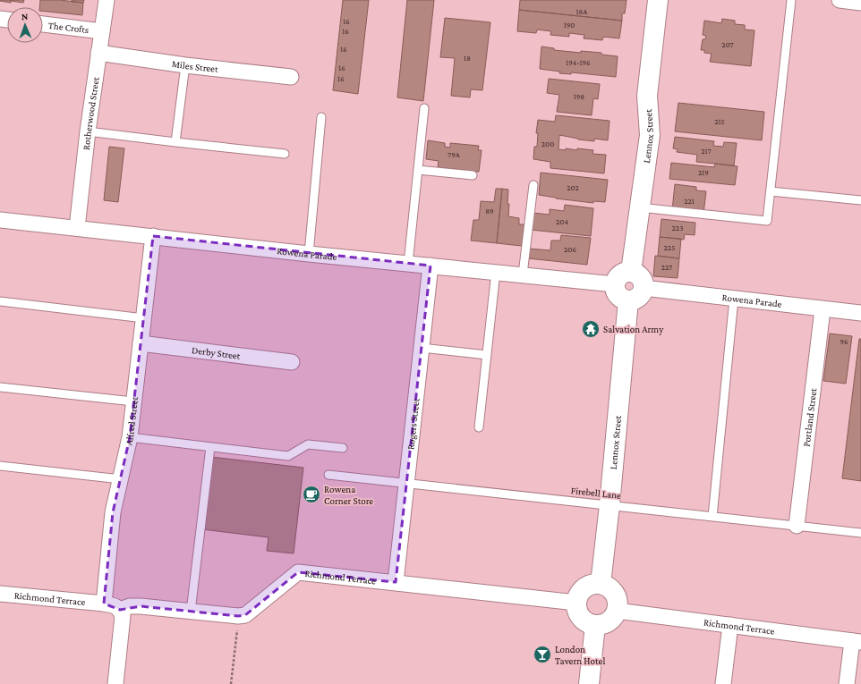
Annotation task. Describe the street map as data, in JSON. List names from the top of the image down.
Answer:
{
  "streets": {
    "street": [
      "The Crofts",
      "Miles Street",
      "Rotherwood Street",
      "Lennox Street",
      "Rowena Parade",
      "Derby Street",
      "Portland Street",
      "Alfred Street",
      "Rogers Street",
      "Richmond Terrace"
    ],
    "lane": ["Firebell Lane"]
  },
  "crossings": [
    ["The Crofts", "Rotherwood Street"],
    ["Miles Street", "Rotherwood Street"],
    ["Rotherwood Street", "Rowena Parade"],
    ["Lennox Street", "Rowena Parade"],
    ["Lennox Street", "Firebell Lane"],
    ["Lennox Street", "Richmond Terrace"],
    ["Rowena Parade", "Portland Street"],
    ["Rowena Parade", "Alfred Street"],
    ["Rowena Parade", "Rogers Street"],
    ["Derby Street", "Alfred Street"],
    ["Portland Street", "Firebell Lane"],
    ["Alfred Street", "Richmond Terrace"],
    ["Rogers Street", "Firebell Lane"],
    ["Rogers Street", "Richmond Terrace"]
  ],
  "places": {
    "temple": ["Salvation Army"],
    "cafe": ["Rowena Corner Store"],
    "bar": ["London Tavern Hotel"]
  },
  "house_numbers": [
    "18A",
    "16",
    "190",
    "16",
    "207",
    "16",
    "18",
    "194-196",
    "16",
    "16",
    "198",
    "215",
    "200",
    "217",
    "79A",
    "219",
    "202",
    "221",
    "89",
    "204",
    "223",
    "225",
    "206",
    "227",
    "96"
  ],
  "north": "top"
}
